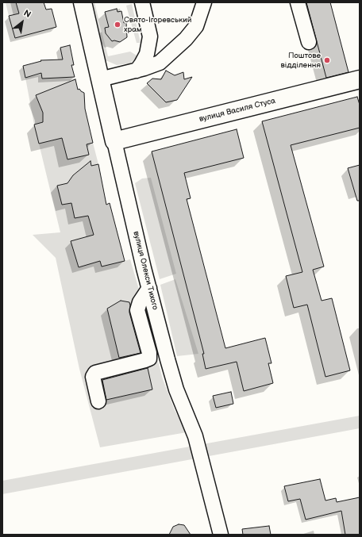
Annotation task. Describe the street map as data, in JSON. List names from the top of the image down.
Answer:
{
  "streets": {
    "main road": ["вулиця Василя Стуса", "вулиця Олекси Тихого"]
  },
  "crossings": [
    ["вулиця Василя Стуса", "вулиця Олекси Тихого"]
  ],
  "places": ["Свято-Ігоревський храм", "Поштове відділення"],
  "north": "top right"
}
